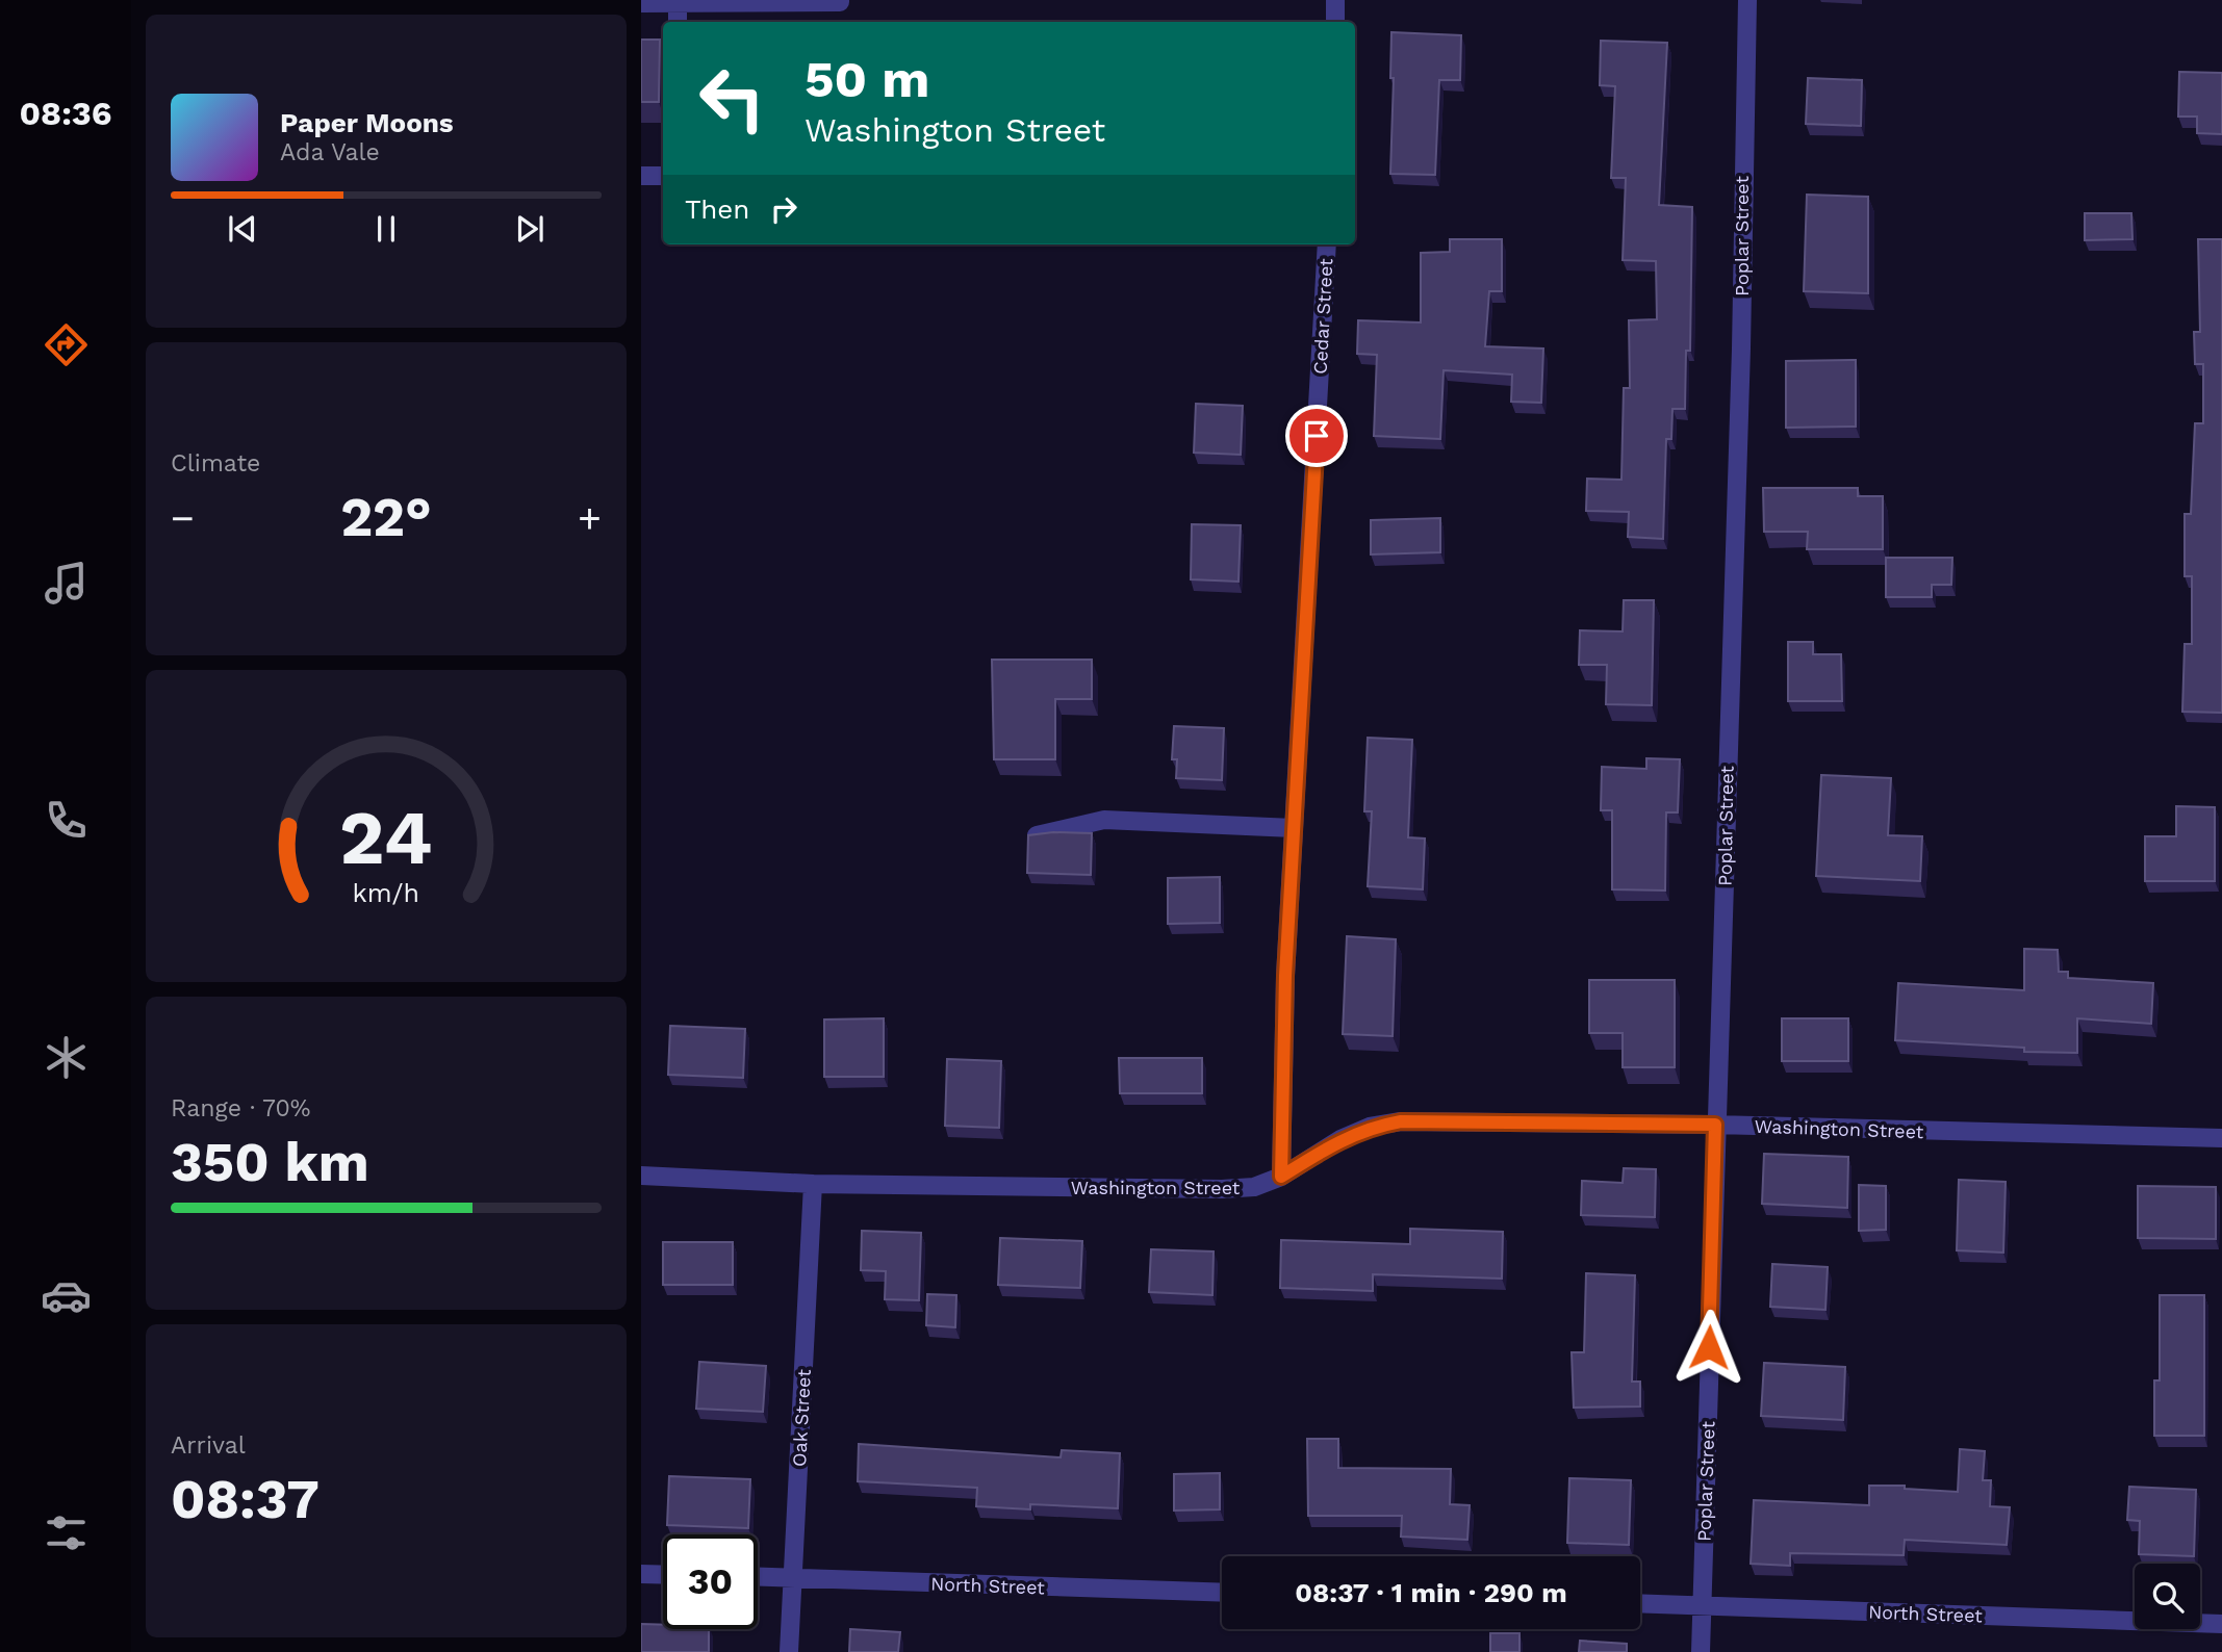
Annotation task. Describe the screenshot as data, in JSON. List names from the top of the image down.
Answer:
{
  "streets": {
    "street": [
      "Poplar Street",
      "Cedar Street",
      "Washington Street",
      "Oak Street",
      "North Street"
    ]
  },
  "crossings": [
    ["Poplar Street", "Washington Street"],
    ["Poplar Street", "North Street"],
    ["Cedar Street", "Washington Street"],
    ["Washington Street", "Oak Street"],
    ["Oak Street", "North Street"]
  ],
  "page": {
    "tabs": "08:36",
    "turn": ["50 m", "Washington Street"],
    "song": ["Paper Moons", "Ada Vale"],
    "then": "Then",
    "tile": [
      "Climate",
      ["Range · 70%", "350 km"],
      ["Arrival", "08:37"]
    ],
    "heat": ["−", "22°", "+"],
    "limit": "30",
    "trip": "08:37 · 1 min · 290 m",
    "gauge": ["24", "km/h"]
  }
}
